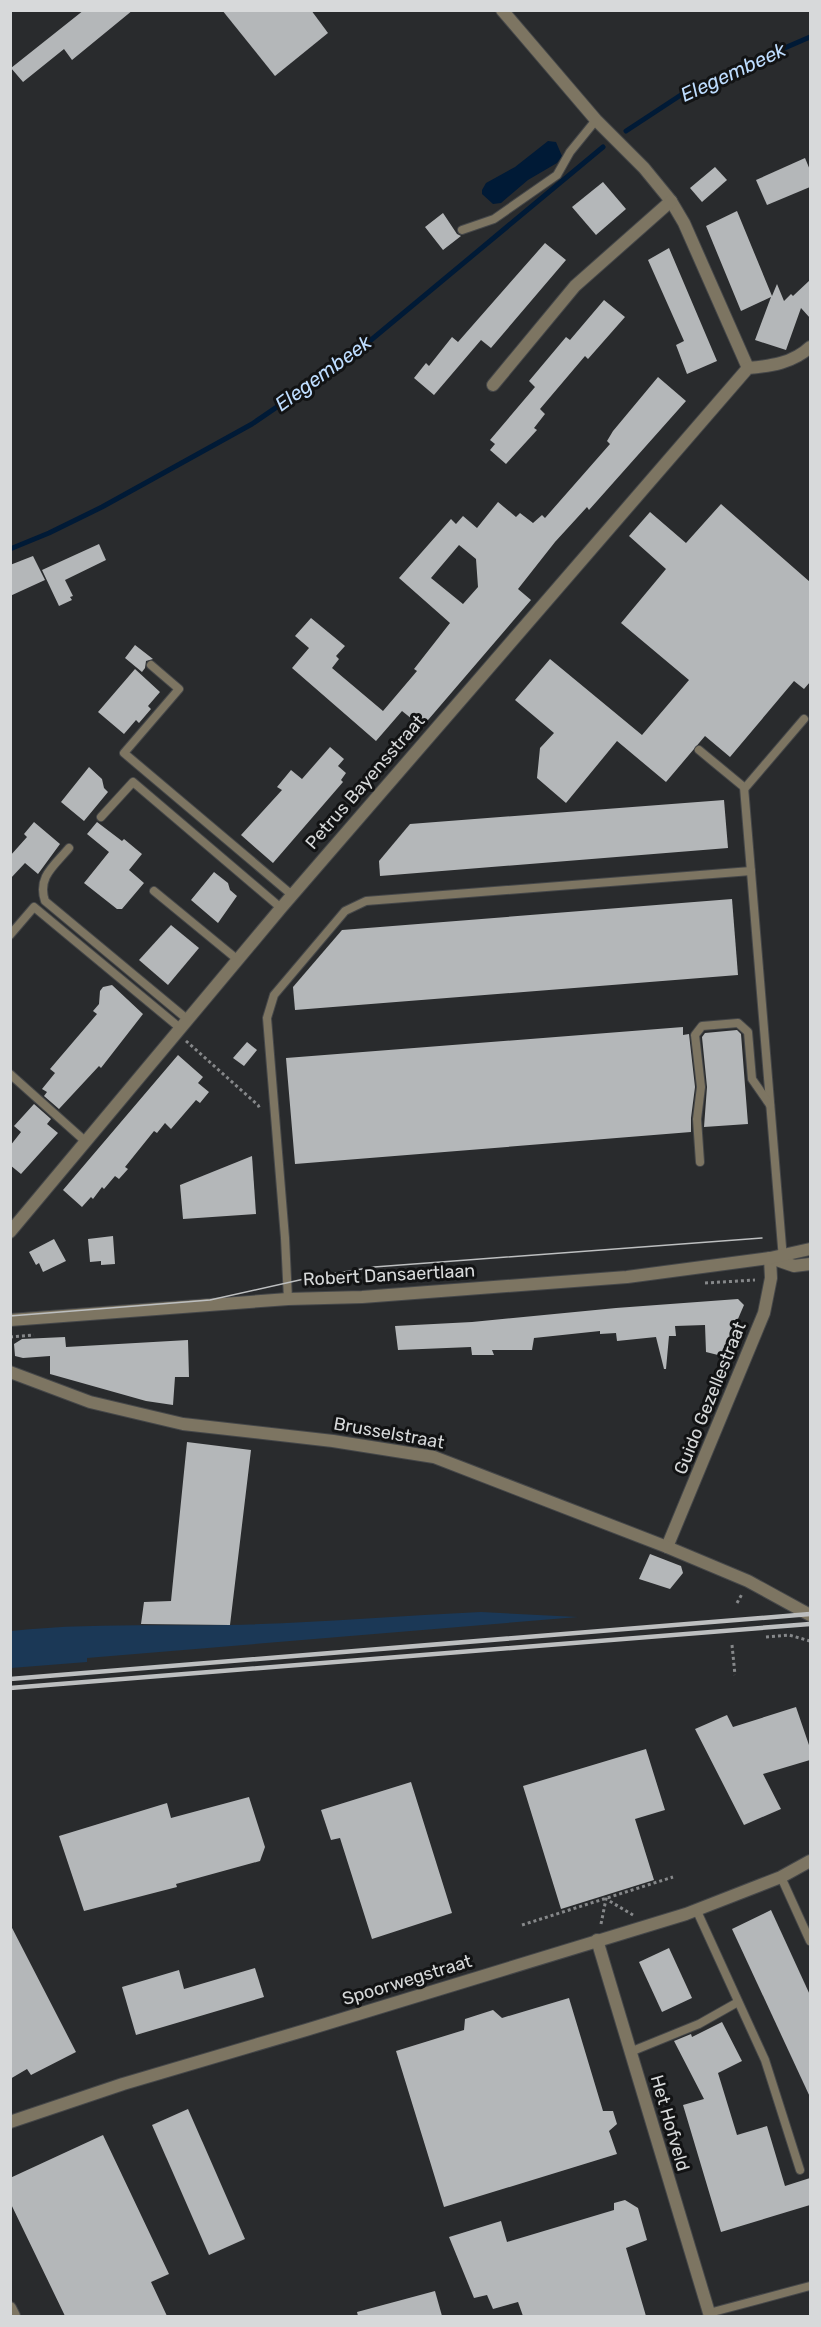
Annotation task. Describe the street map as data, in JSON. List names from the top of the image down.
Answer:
{
  "streets": {
    "street": [
      "Petrus Bayensstraat",
      "Robert Dansaertlaan",
      "Guido Gezellestraat",
      "Brusselstraat",
      "Spoorwegstraat",
      "Het Hofveld"
    ]
  },
  "crossings": [
    ["Robert Dansaertlaan", "Guido Gezellestraat"],
    ["Guido Gezellestraat", "Brusselstraat"],
    ["Spoorwegstraat", "Het Hofveld"]
  ],
  "water": ["Elegembeek"]
}
